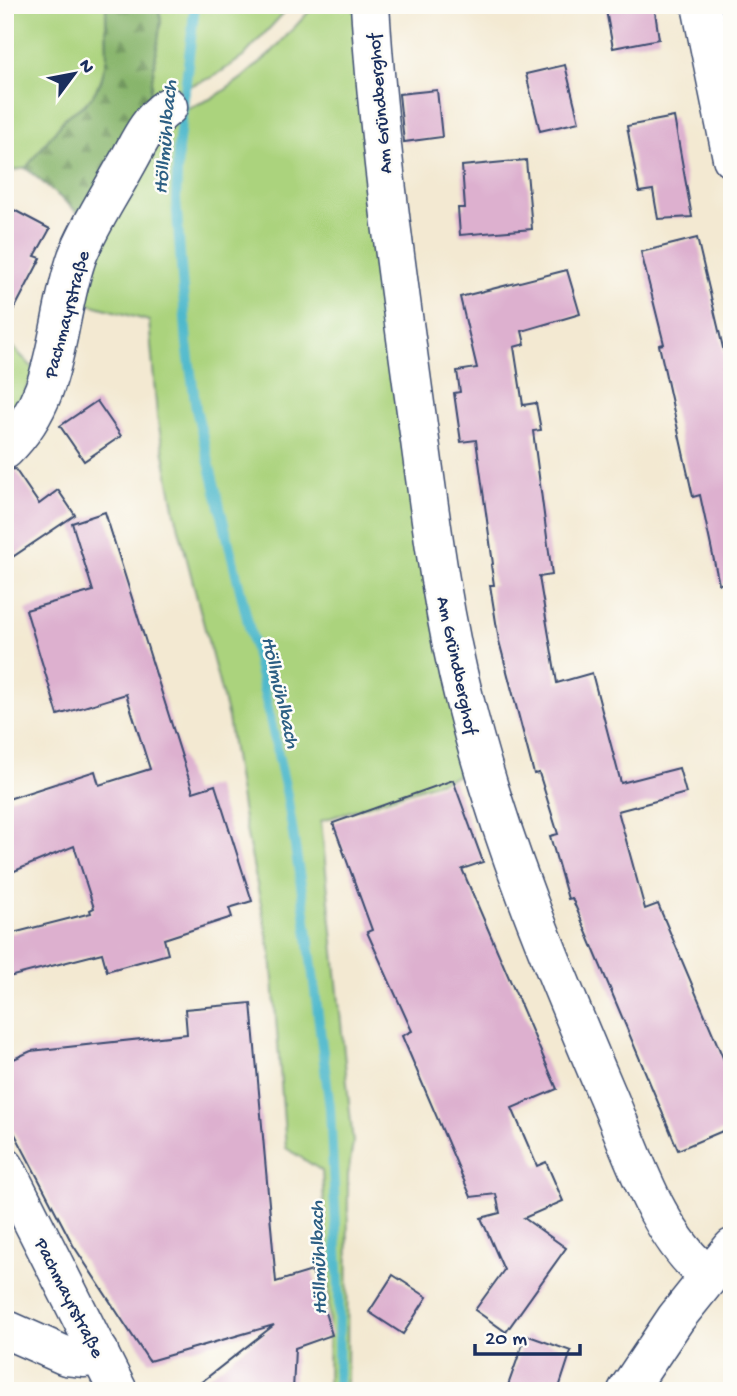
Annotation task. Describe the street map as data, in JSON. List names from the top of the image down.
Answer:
{
  "streets": {
    "street": ["Am Gründberghof", "Pachmayrstraße"]
  },
  "water": ["Höllmühlbach"],
  "scale_bar": "20 m",
  "north": "top right"
}
